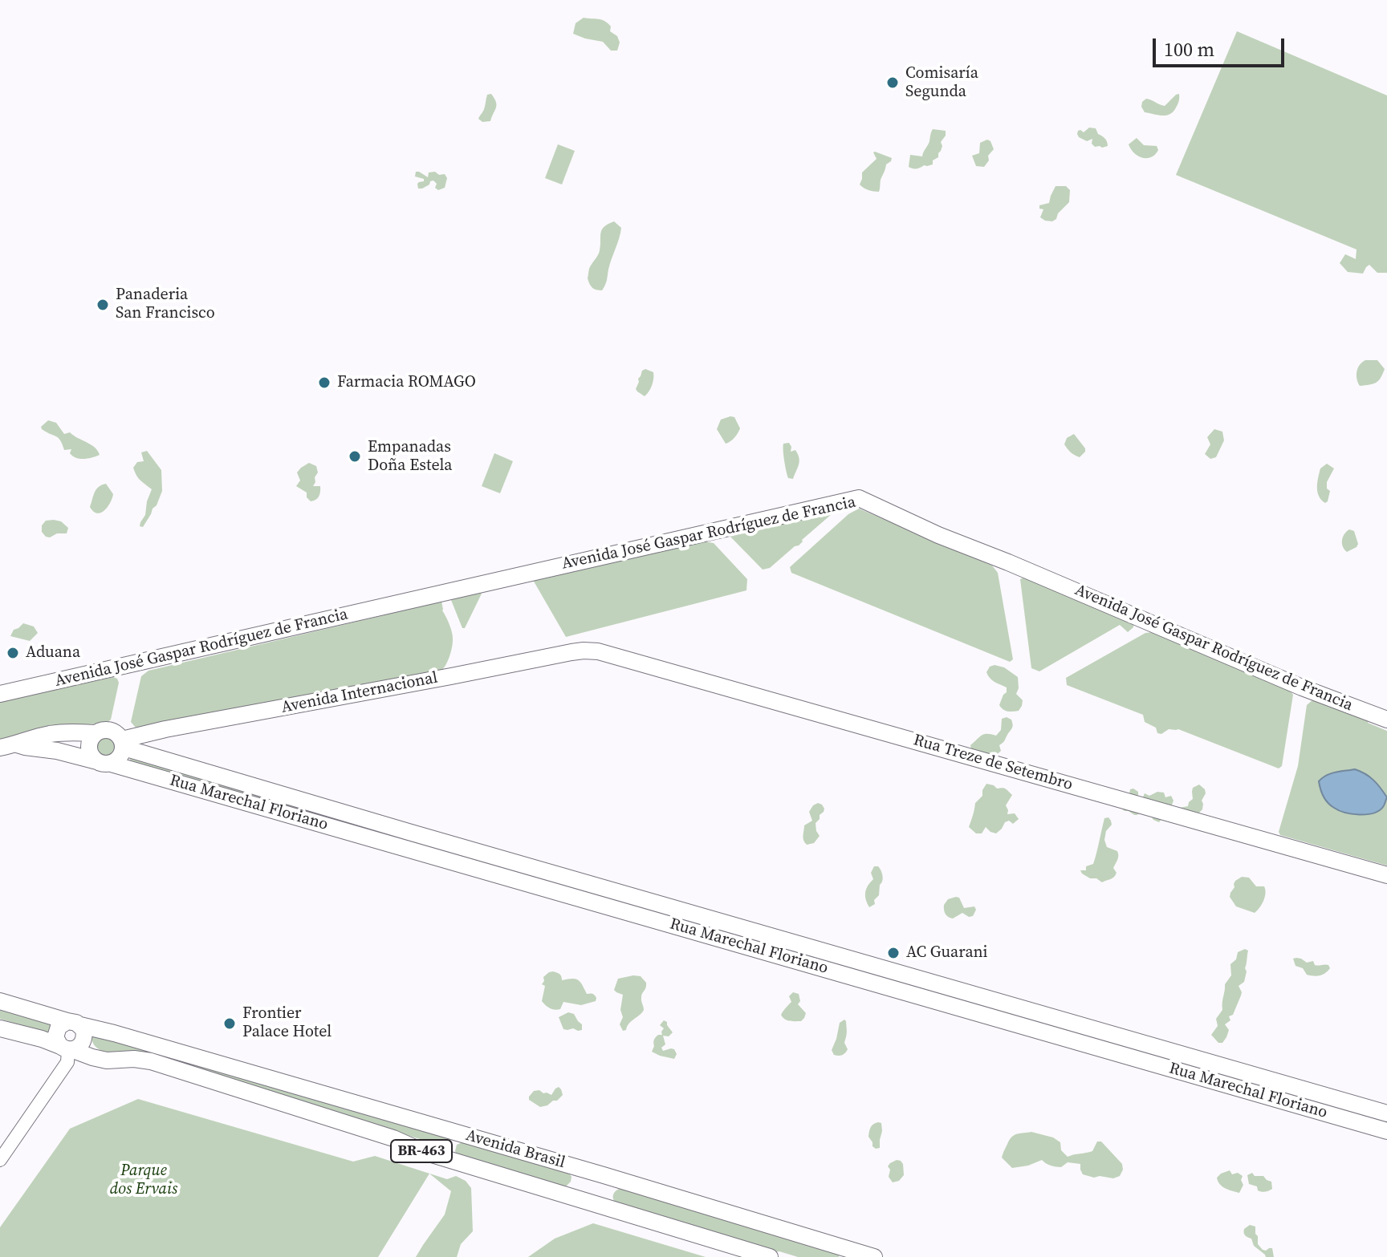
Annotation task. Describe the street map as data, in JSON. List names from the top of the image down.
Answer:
{
  "streets": {
    "main road": [
      "Avenida José Gaspar Rodríguez de Francia",
      "Avenida Internacional",
      "Rua Treze de Setembro",
      "Rua Marechal Floriano",
      "Avenida Brasil",
      "BR-463"
    ]
  },
  "crossings": [
    ["Avenida Internacional", "Rua Treze de Setembro"],
    ["Avenida Internacional", "Rua Marechal Floriano"]
  ],
  "parks": ["Parque dos Ervais"],
  "places": [
    "Comisaría Segunda",
    "Panaderia San Francisco",
    "Farmacia ROMAGO",
    "Empanadas Doña Estela",
    "Aduana",
    "AC Guarani",
    "Frontier Palace Hotel"
  ],
  "scale_bar": "100 m"
}
